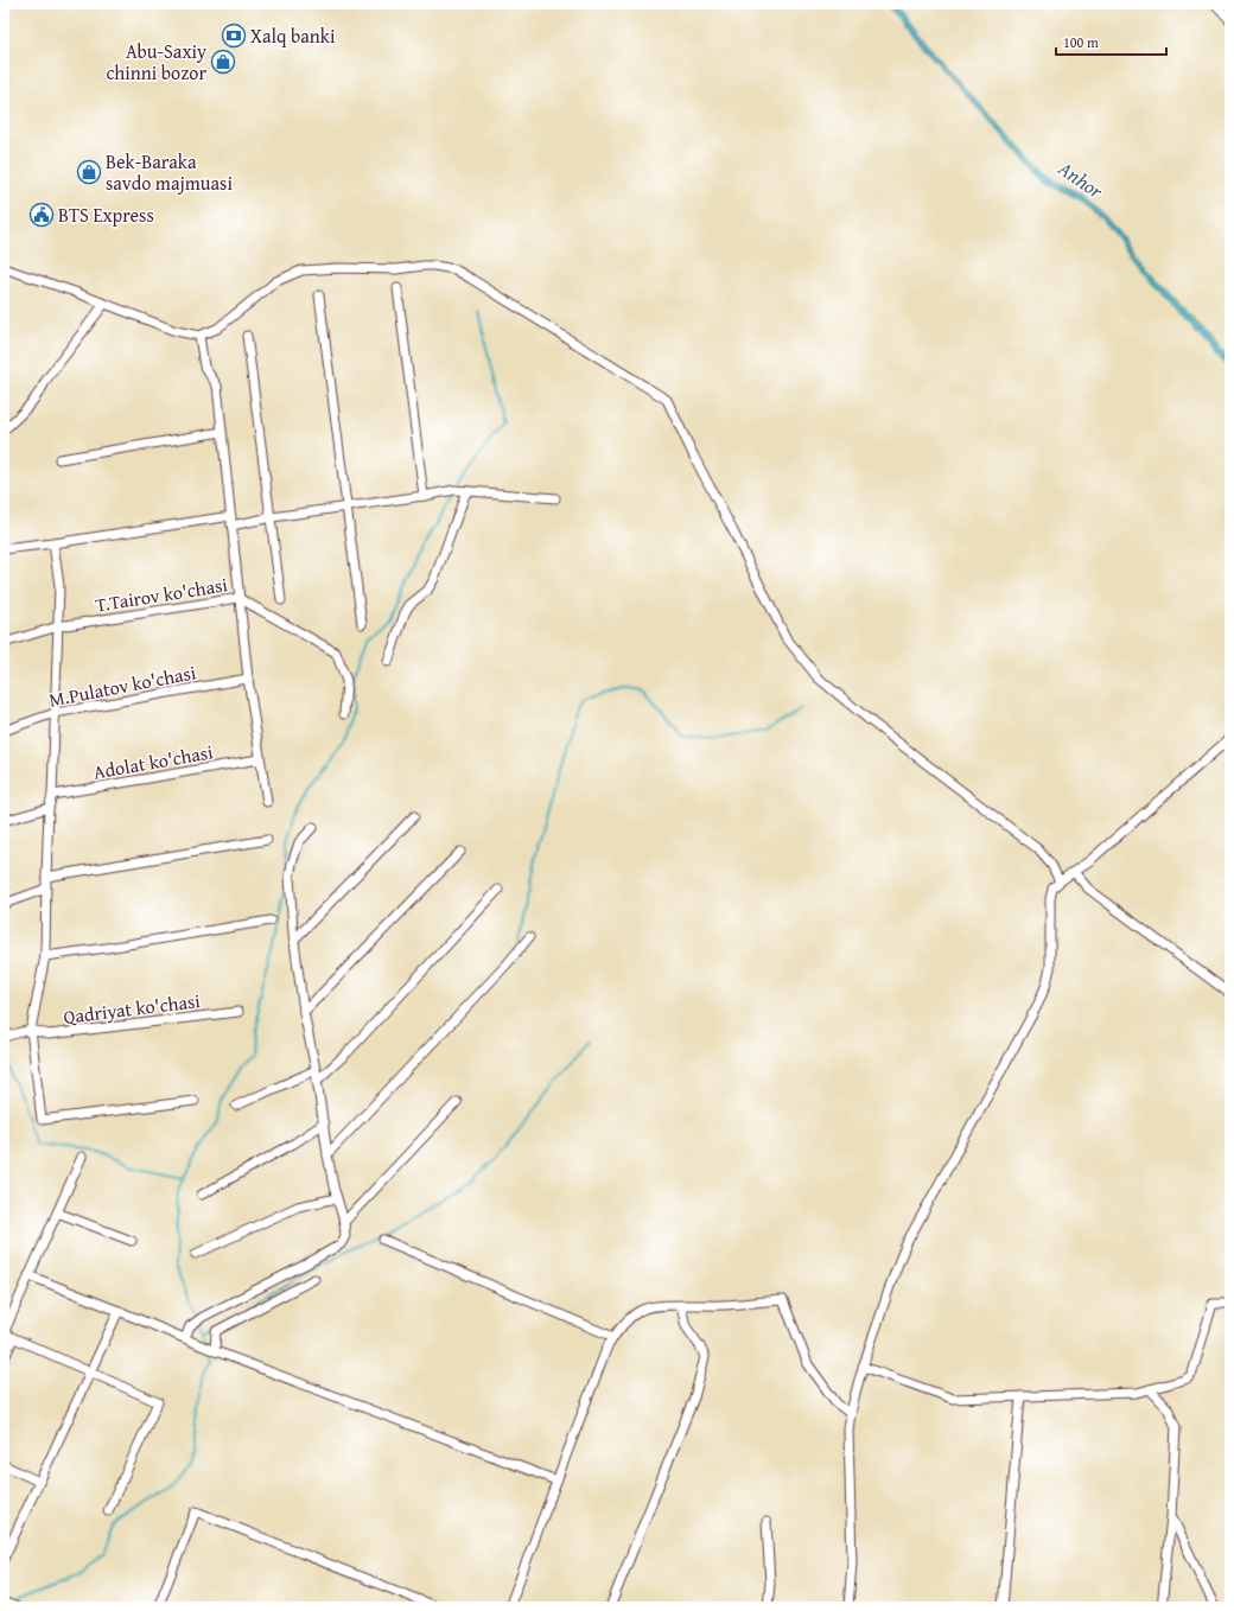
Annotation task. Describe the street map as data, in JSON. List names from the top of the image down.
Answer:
{
  "streets": {
    "street": [
      "T.Tairov ko'chasi",
      "M.Pulatov ko'chasi",
      "Adolat ko'chasi",
      "Qadriyat ko'chasi"
    ]
  },
  "water": ["Anhor"],
  "places": {
    "bank": ["Xalq banki"],
    "shop": ["Abu-Saxiy chinni bozor", "Bek-Baraka savdo majmuasi"],
    "public building": ["BTS Express"]
  },
  "scale_bar": "100 m"
}
